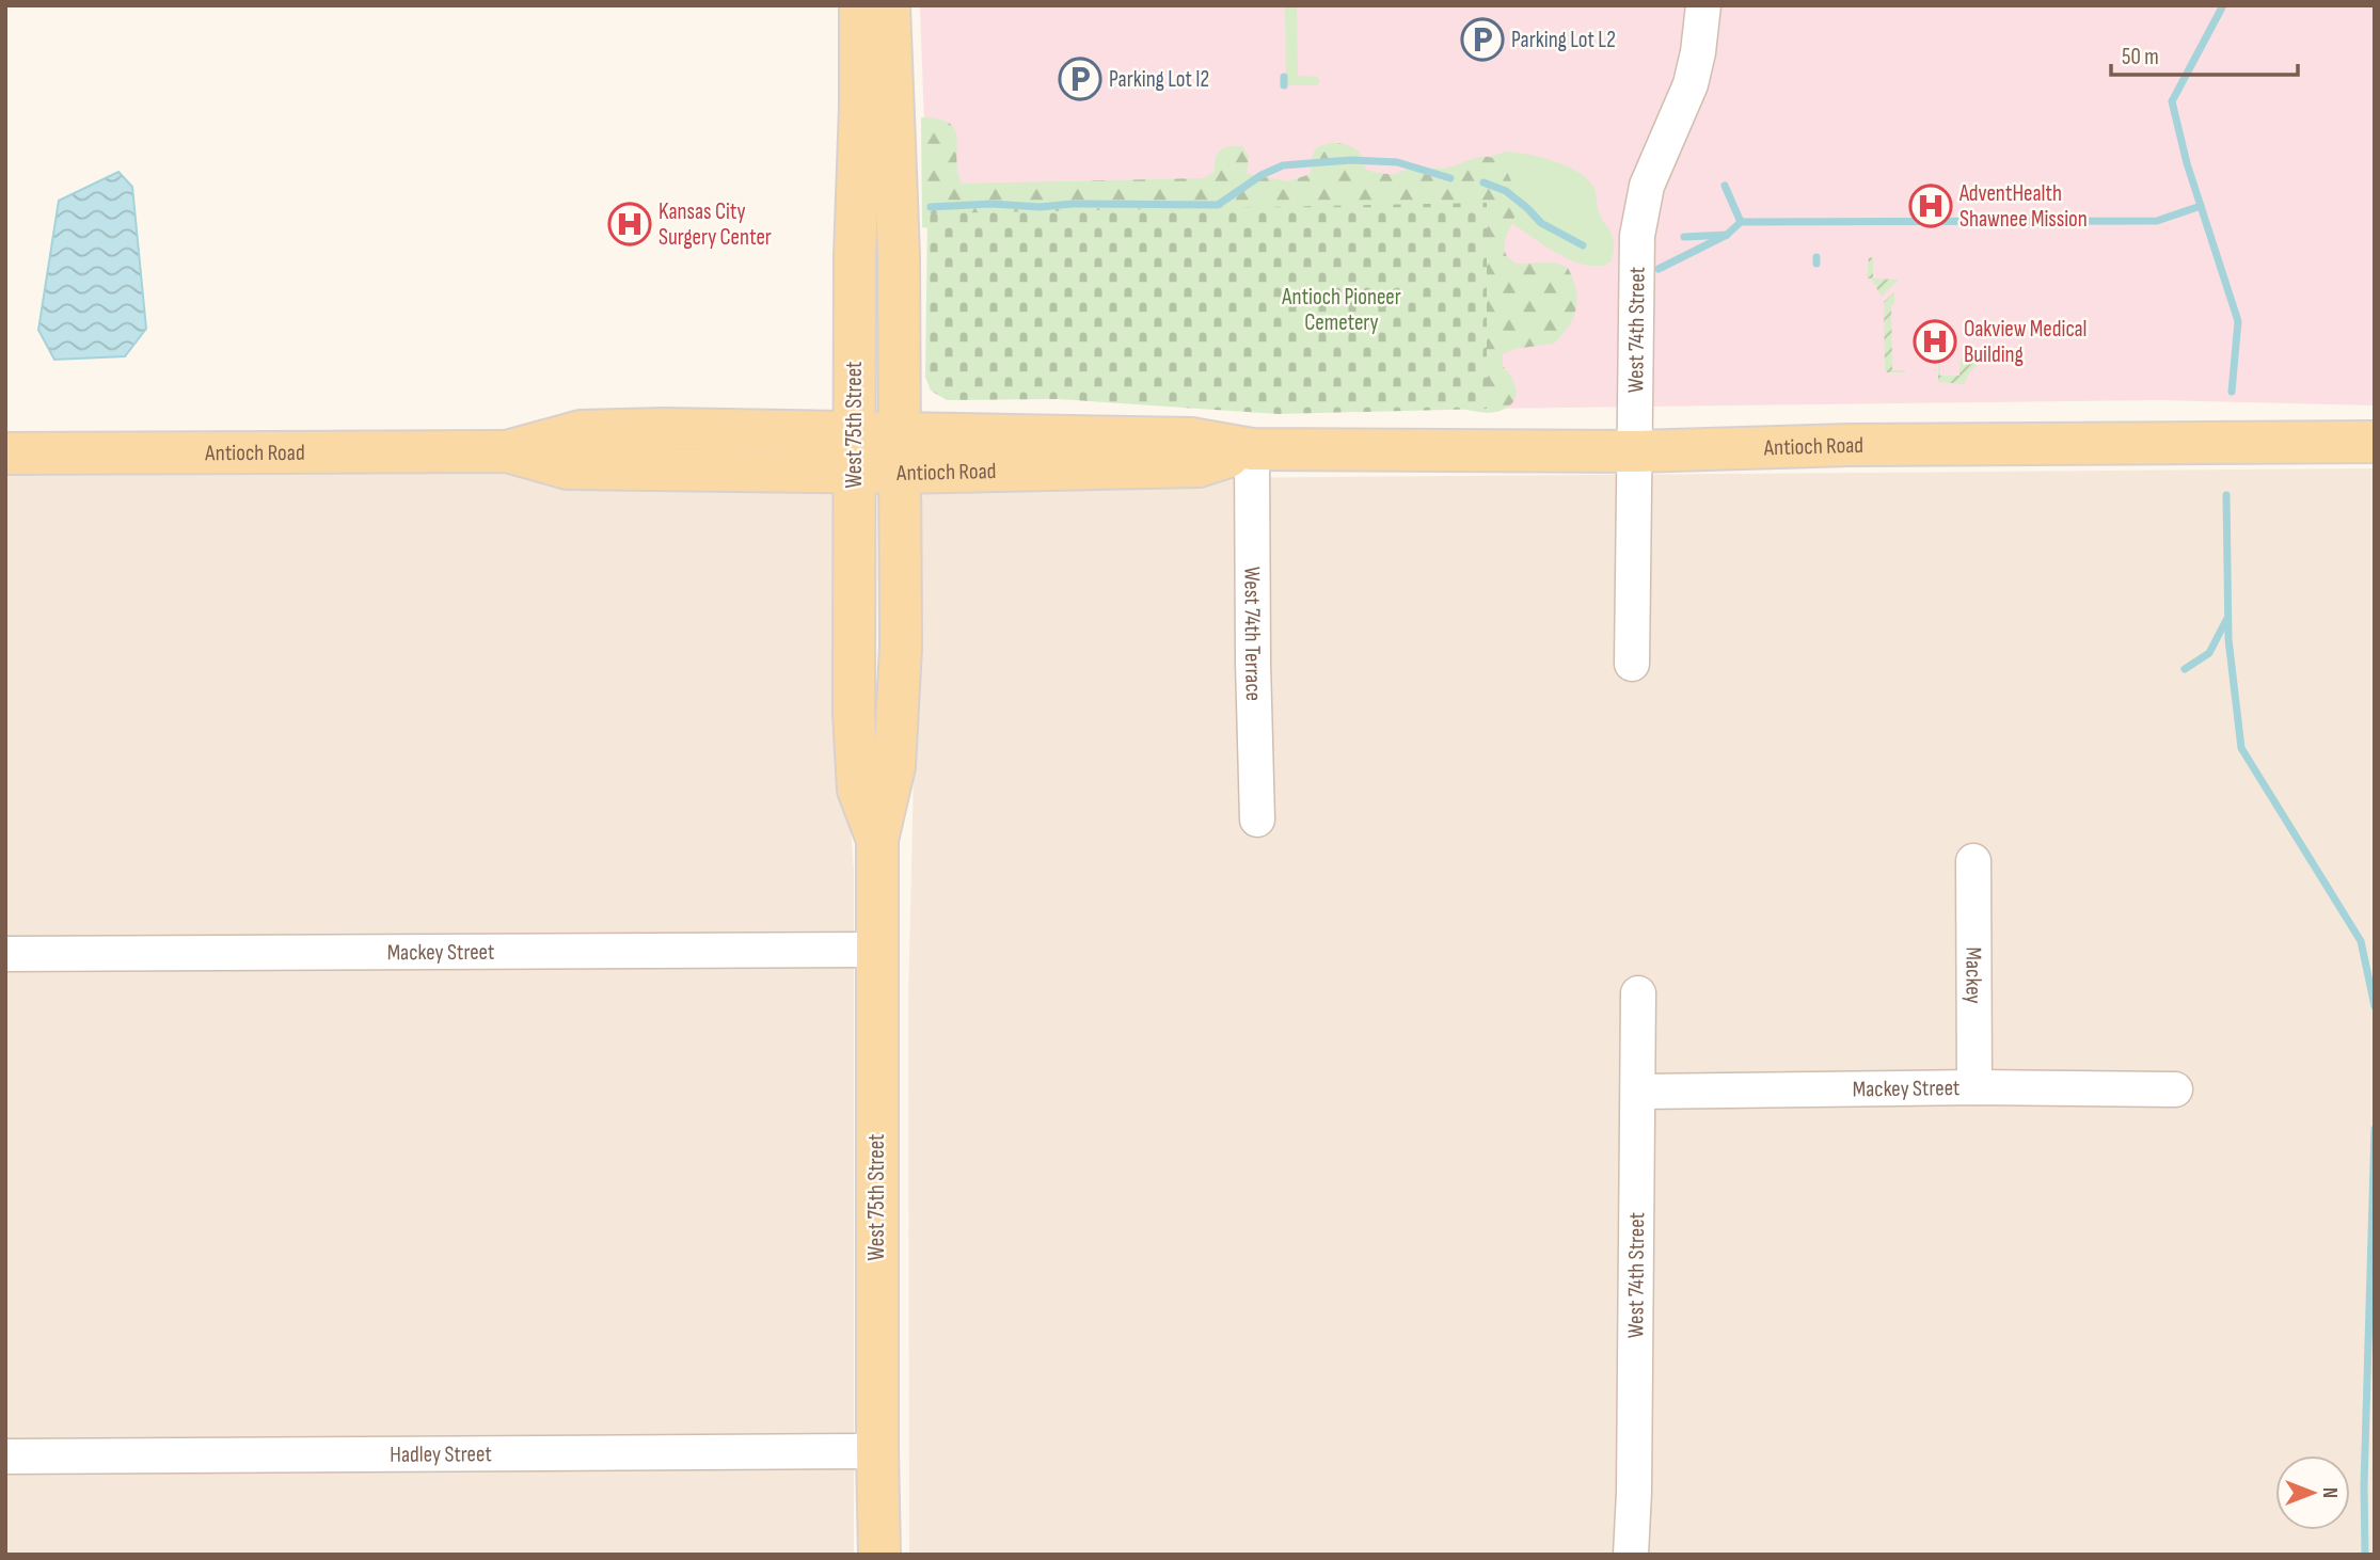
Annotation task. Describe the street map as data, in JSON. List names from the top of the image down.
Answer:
{
  "streets": {
    "main road": ["West 75th Street", "Antioch Road"],
    "street": [
      "West 74th Street",
      "West 74th Terrace",
      "Mackey Street",
      "Mackey",
      "Hadley Street"
    ]
  },
  "crossings": [
    ["West 74th Street", "Antioch Road"],
    ["West 74th Street", "Mackey Street"],
    ["West 75th Street", "Antioch Road"],
    ["West 75th Street", "Mackey Street"],
    ["West 75th Street", "Hadley Street"],
    ["Antioch Road", "West 74th Terrace"],
    ["Mackey Street", "Mackey"]
  ],
  "parks": ["Antioch Pioneer Cemetery"],
  "places": {
    "parking": ["Parking Lot L2", "Parking Lot I2"],
    "hospital": ["AdventHealth Shawnee Mission", "Kansas City Surgery Center", "Oakview Medical Building"]
  },
  "scale_bar": "50 m",
  "north": "right"
}
